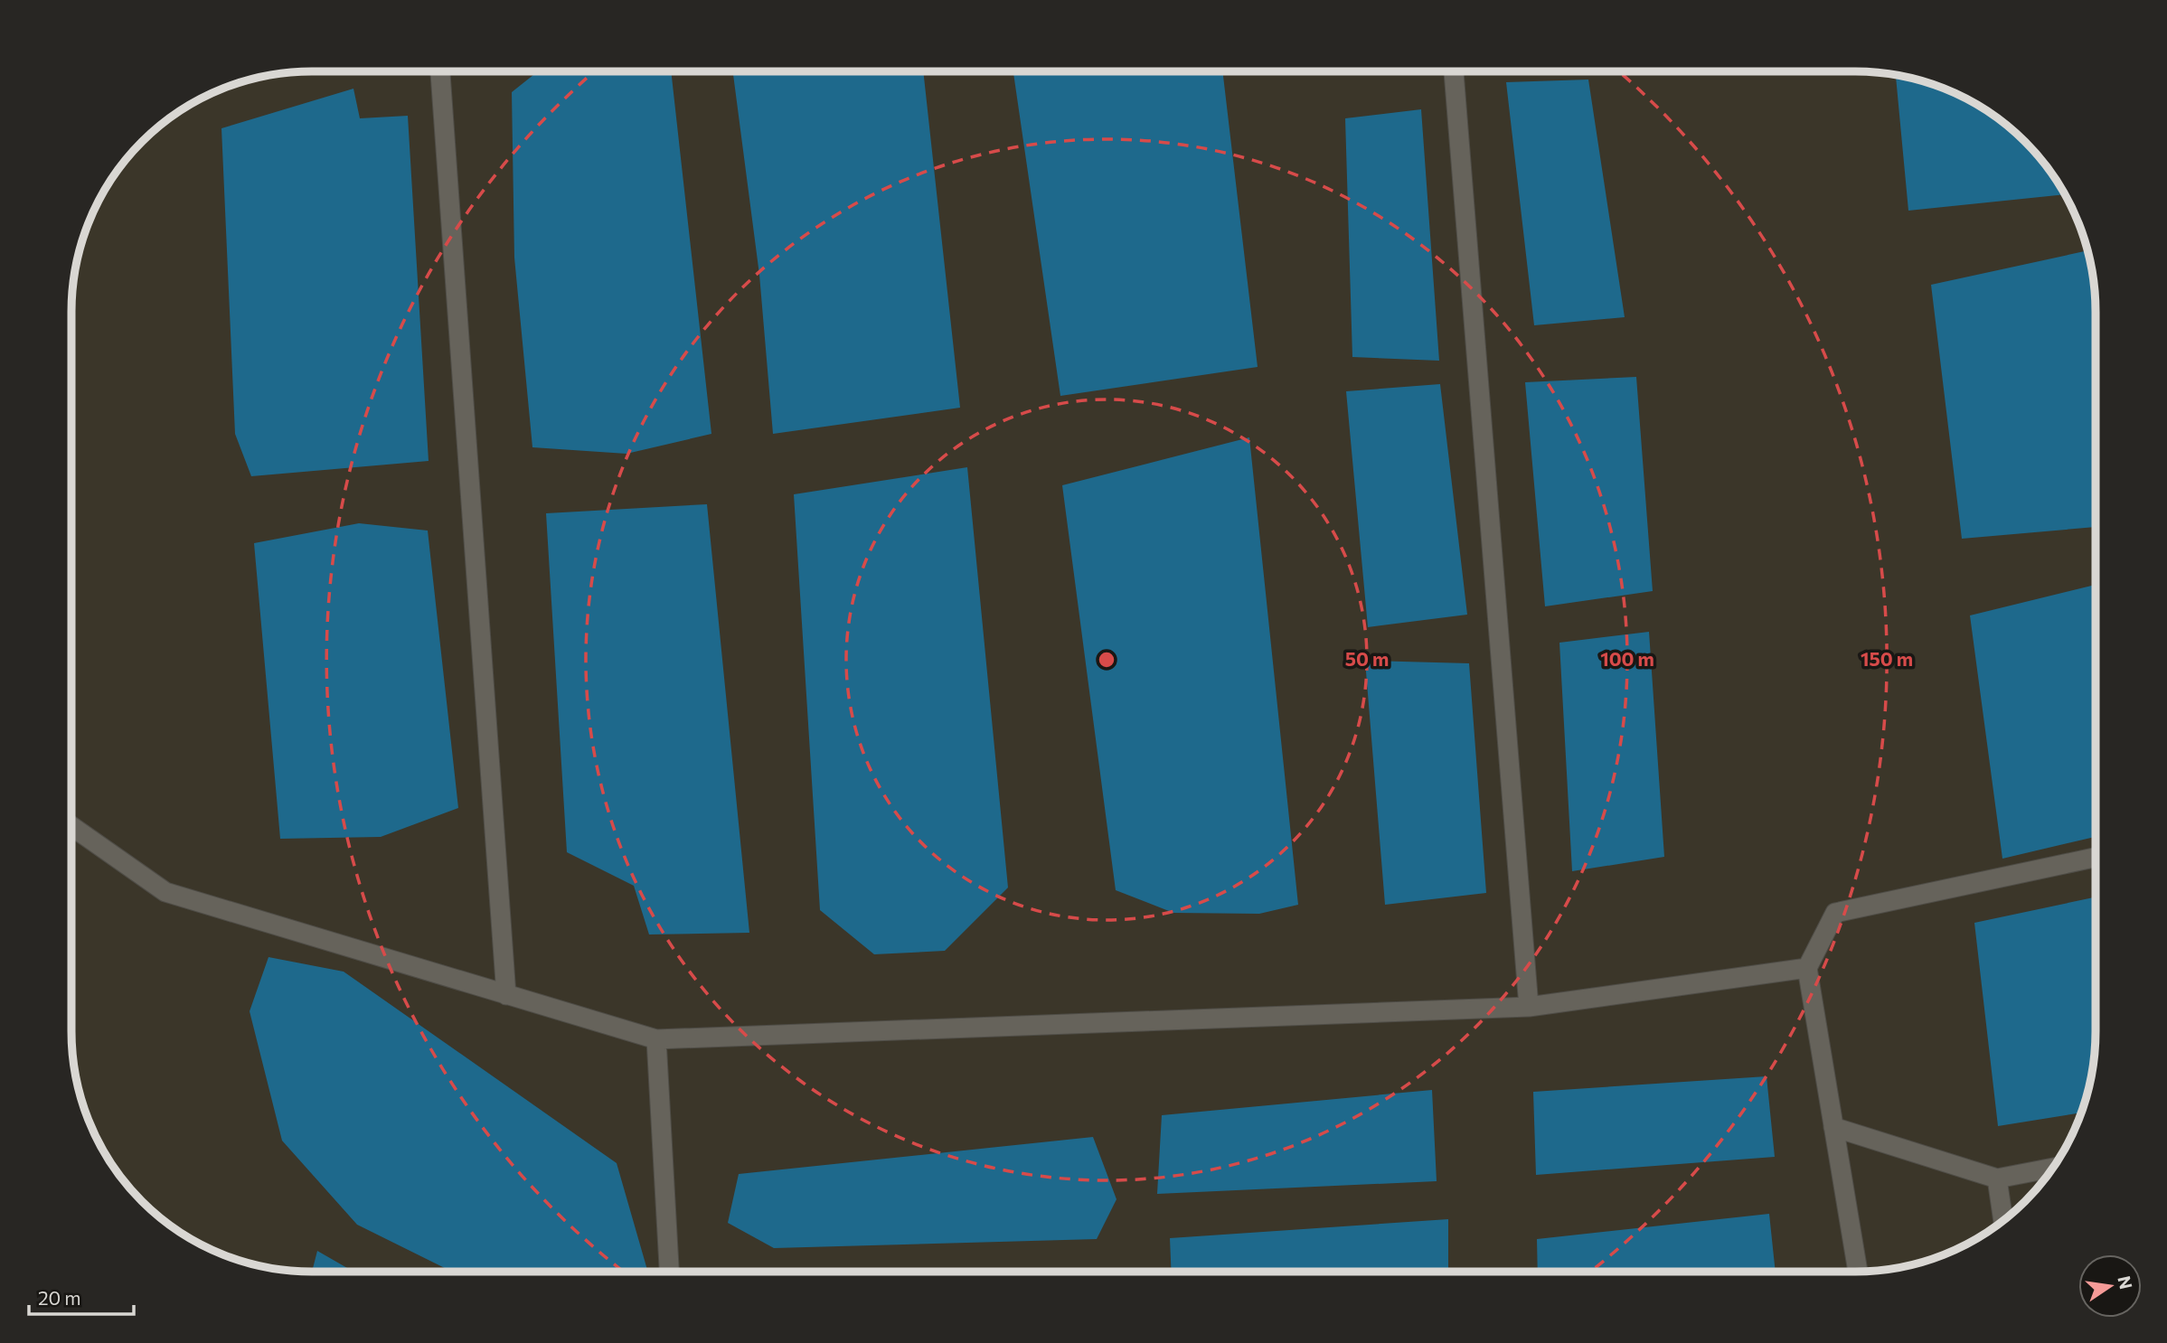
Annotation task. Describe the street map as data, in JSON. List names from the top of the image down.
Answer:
{
  "scale_bar": "20 m",
  "north": "right",
  "rings": ["50 m", "100 m", "150 m"]
}
